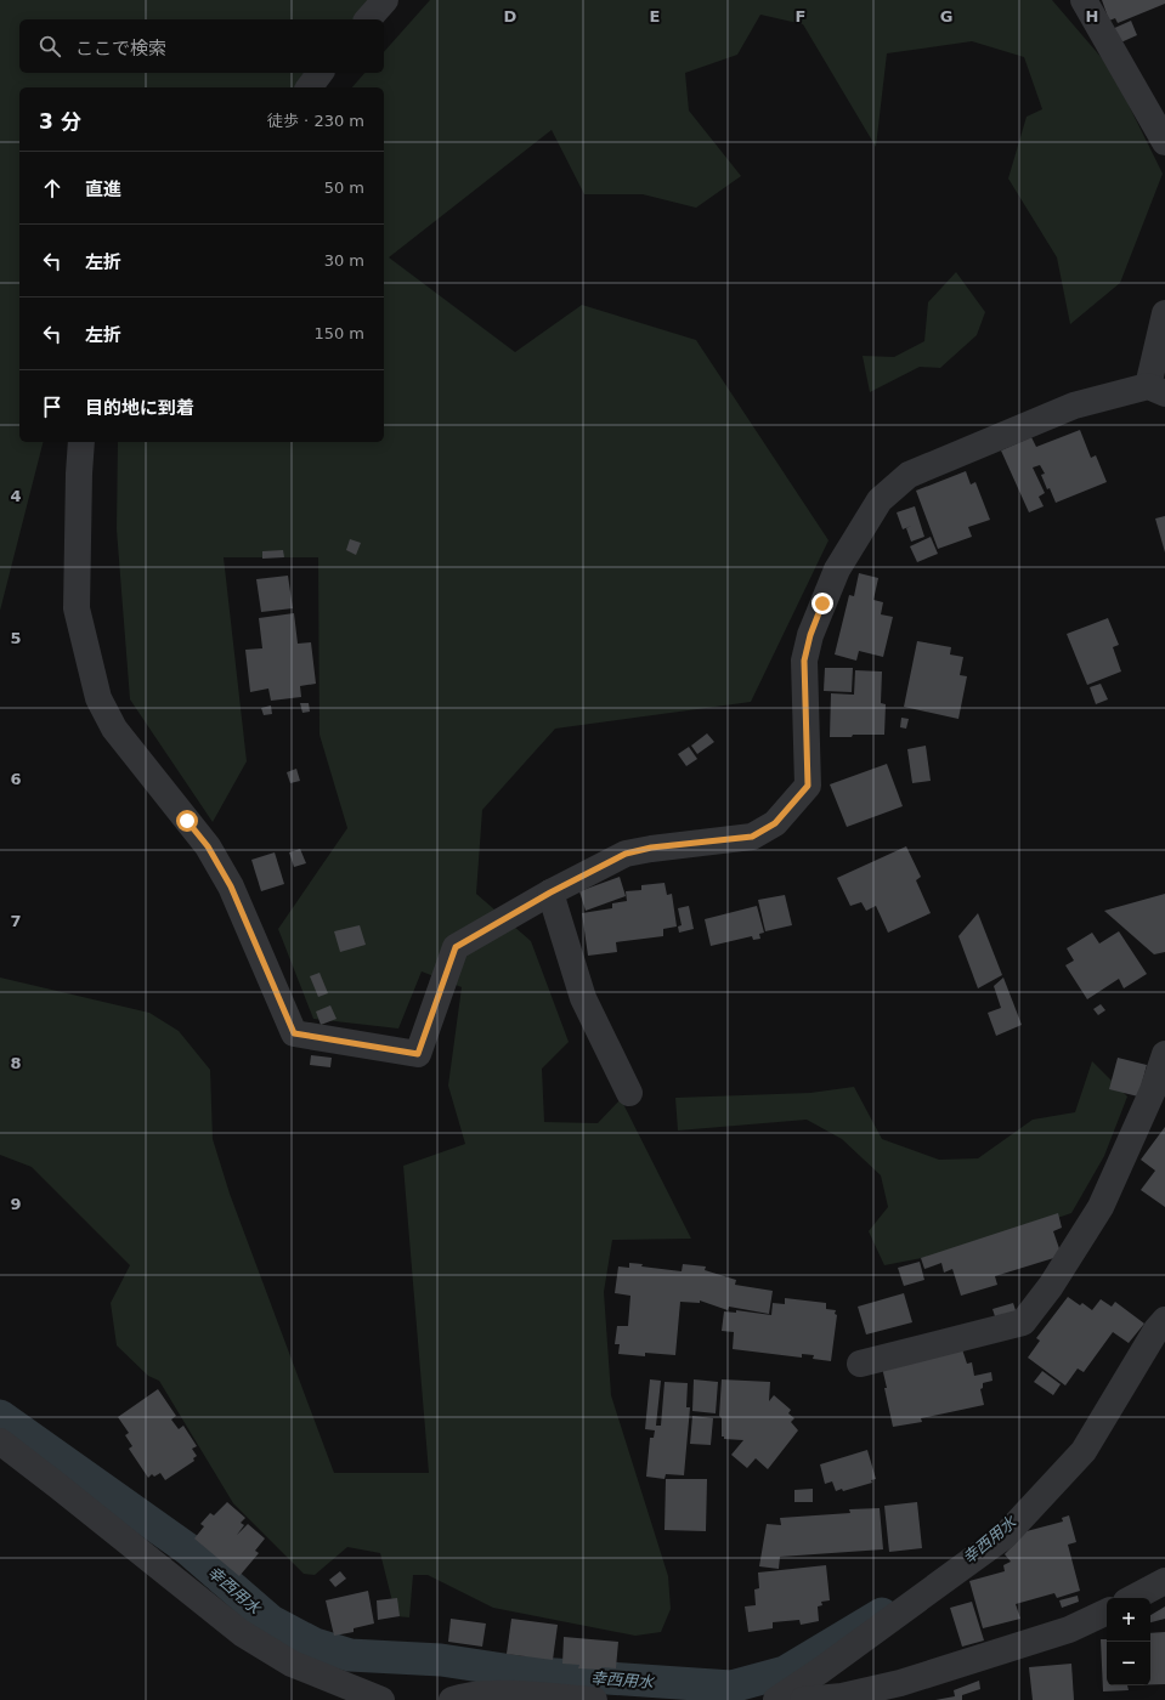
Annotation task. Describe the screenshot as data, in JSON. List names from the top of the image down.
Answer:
{
  "water": ["幸西用水"],
  "page": {
    "search": "ここで検索",
    "heading": ["3 分", "徒歩 · 230 m"],
    "list": [
      ["直進", "50 m"],
      ["左折", "30 m"],
      ["左折", "150 m"],
      "目的地に到着"
    ],
    "map_buttons": ["+", "−"]
  },
  "grid": {
    "columns": [
      "D",
      "E",
      "F",
      "G",
      "H"
    ],
    "rows": [
      "4",
      "5",
      "6",
      "7",
      "8",
      "9"
    ]
  }
}
